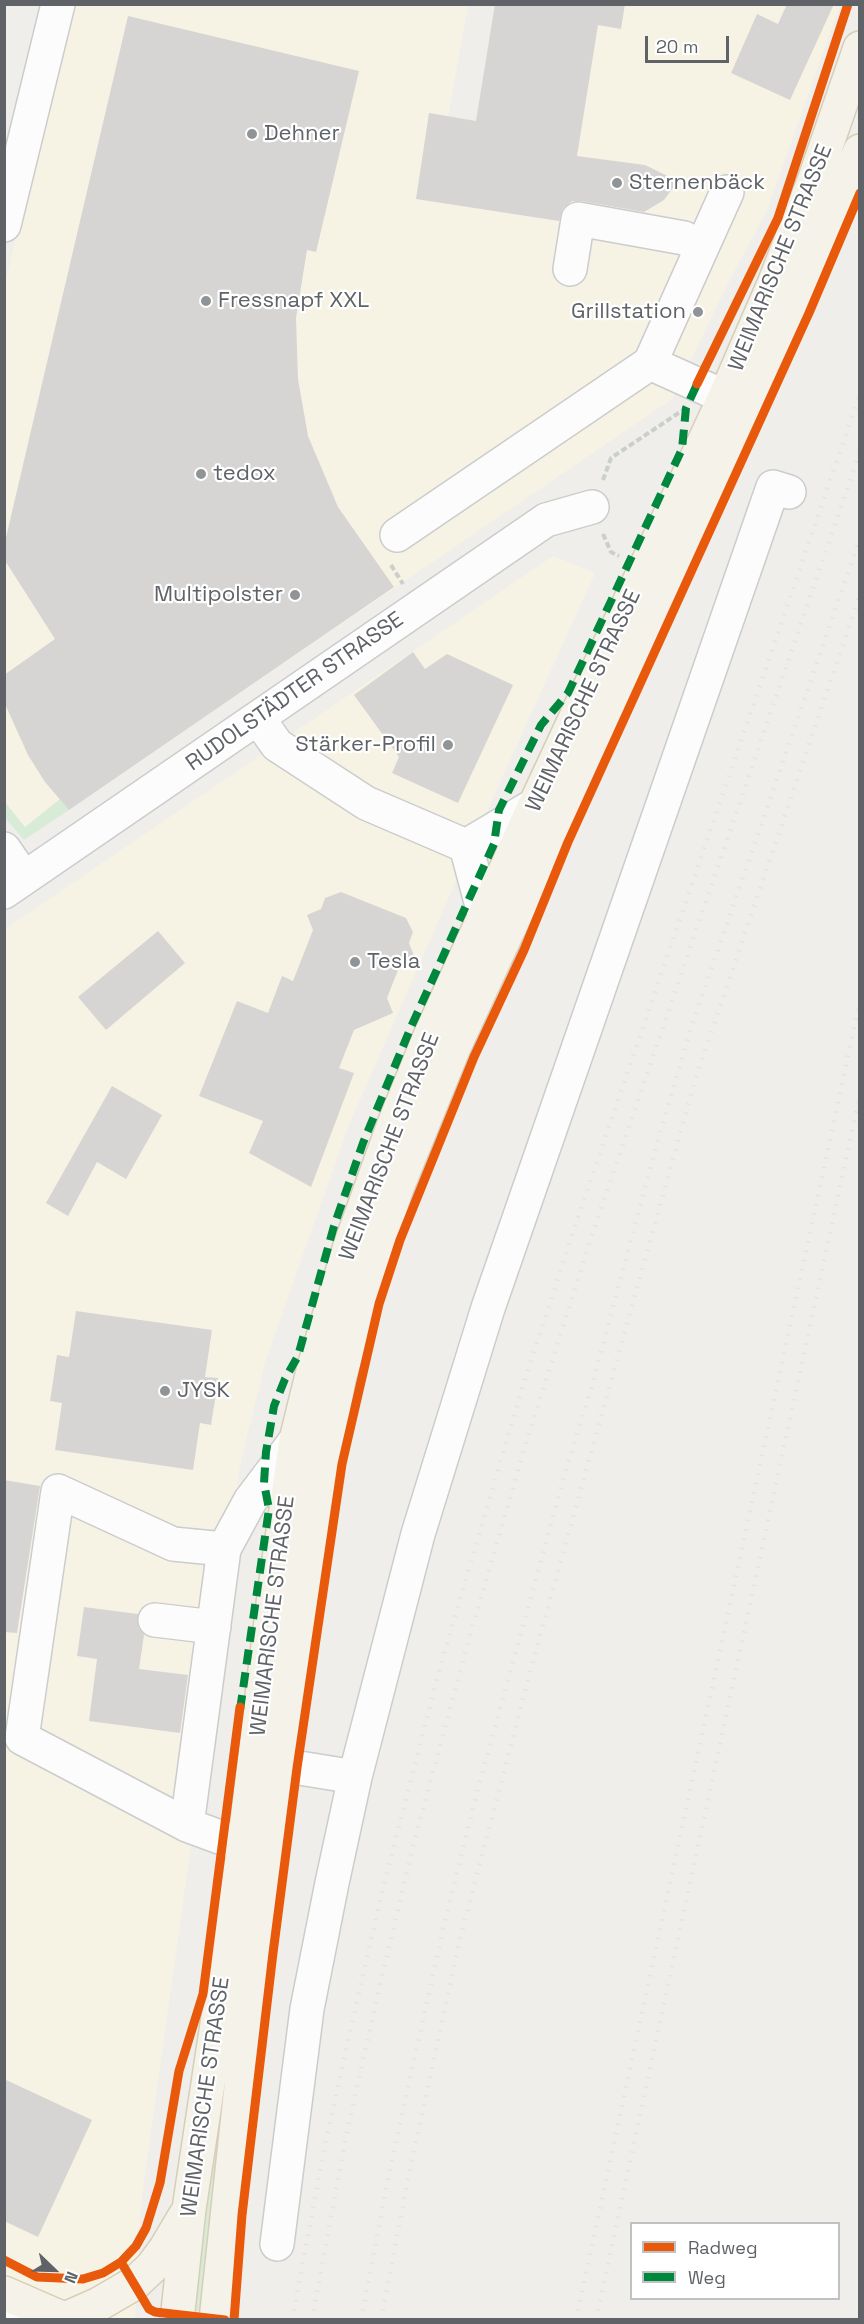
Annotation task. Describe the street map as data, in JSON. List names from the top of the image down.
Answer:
{
  "streets": {
    "main road": ["WEIMARISCHE STRASSE"],
    "street": ["RUDOLSTÄDTER STRASSE"]
  },
  "places": [
    "Dehner",
    "Sternenbäck",
    "Fressnapf XXL",
    "Grillstation",
    "tedox",
    "Multipolster",
    "Stärker-Profil",
    "Tesla",
    "JYSK"
  ],
  "legend": ["Radweg", "Weg"],
  "scale_bar": "20 m",
  "north": "bottom right"
}
